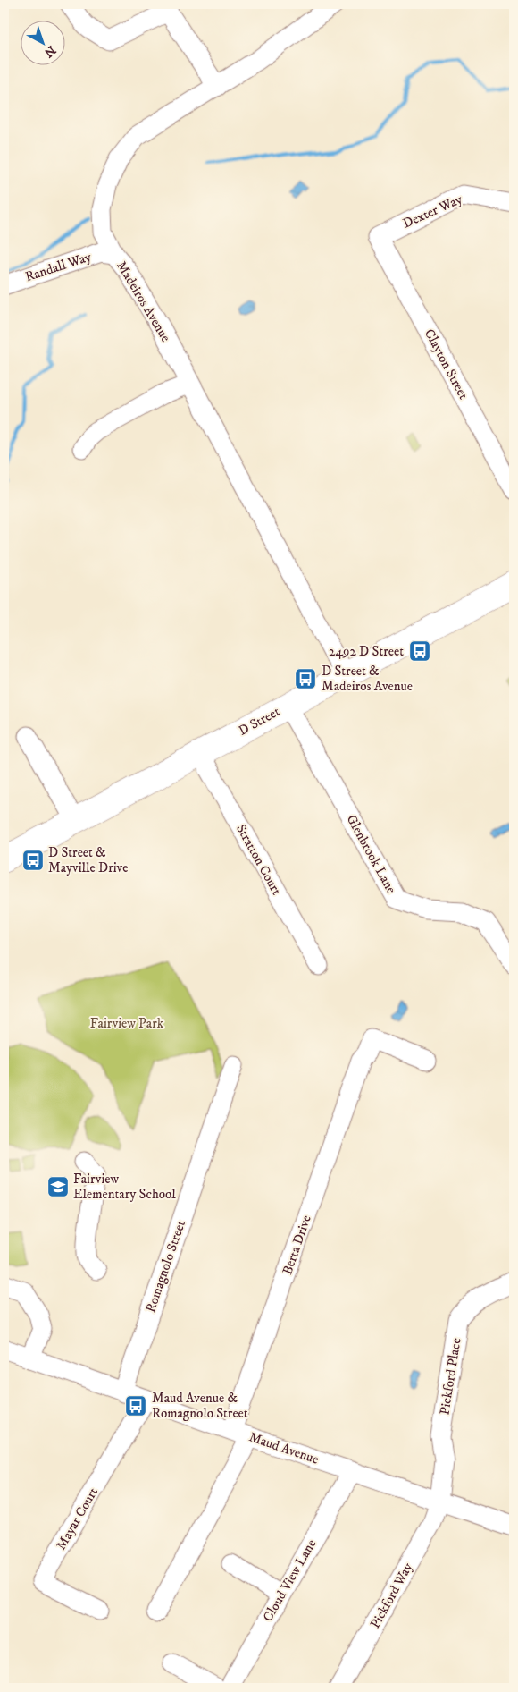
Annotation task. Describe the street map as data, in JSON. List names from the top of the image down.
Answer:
{
  "streets": {
    "main road": ["D Street"],
    "street": [
      "Dexter Way",
      "Randall Way",
      "Madeiros Avenue",
      "Clayton Street",
      "Glenbrook Lane",
      "Stratton Court",
      "Berta Drive",
      "Romagnolo Street",
      "Pickford Place",
      "Maud Avenue",
      "Mayar Court",
      "Cloud View Lane",
      "Pickford Way"
    ]
  },
  "crossings": [
    ["Dexter Way", "Clayton Street"],
    ["Randall Way", "Madeiros Avenue"],
    ["Madeiros Avenue", "D Street"],
    ["D Street", "Glenbrook Lane"],
    ["D Street", "Stratton Court"],
    ["Berta Drive", "Maud Avenue"],
    ["Romagnolo Street", "Maud Avenue"],
    ["Pickford Place", "Maud Avenue"],
    ["Pickford Place", "Pickford Way"],
    ["Maud Avenue", "Mayar Court"],
    ["Maud Avenue", "Cloud View Lane"],
    ["Maud Avenue", "Pickford Way"]
  ],
  "parks": ["Fairview Park"],
  "places": {
    "bus stop": [
      "2492 D Street",
      "D Street & Madeiros Avenue",
      "D Street & Mayville Drive",
      "Maud Avenue & Romagnolo Street"
    ],
    "school or university": ["Fairview Elementary School"]
  },
  "north": "bottom right"
}
